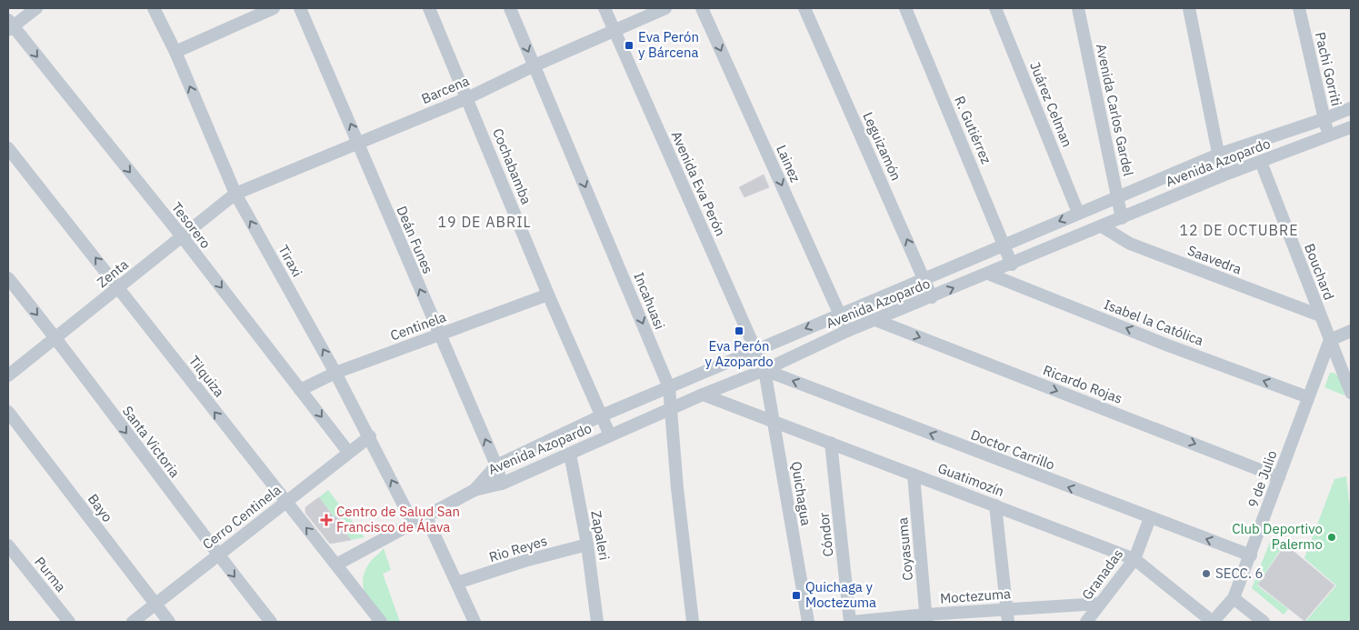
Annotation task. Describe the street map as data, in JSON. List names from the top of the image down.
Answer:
{
  "streets": {
    "street": [
      "Pachi Gorriti",
      "Barcena",
      "Juárez Celman",
      "Avenida Carlos Gardel",
      "R. Gutiérrez",
      "Leguizamón",
      "Avenida Azopardo",
      "Lainez",
      "Cochabamba",
      "Avenida Eva Perón",
      "Tesorero",
      "Deán Funes",
      "Saavedra",
      "Tiraxi",
      "Bouchard",
      "Zenta",
      "Incahuasi",
      "Isabel la Católica",
      "Centinela",
      "Tilquiza",
      "Ricardo Rojas",
      "Santa Victoria",
      "Doctor Carrillo",
      "9 de Julio",
      "Guatimozín",
      "Quichagua",
      "Bayo",
      "Cerro Centinela",
      "Cóndor",
      "Zapaleri",
      "Rio Reyes",
      "Coyasuma",
      "Purma",
      "Granadas",
      "Moctezuma"
    ]
  },
  "crossings": [
    ["Pachi Gorriti", "Avenida Azopardo"],
    ["Barcena", "Cochabamba"],
    ["Barcena", "Avenida Eva Perón"],
    ["Barcena", "Deán Funes"],
    ["Barcena", "Tiraxi"],
    ["Barcena", "Zenta"],
    ["Barcena", "Incahuasi"],
    ["Juárez Celman", "Avenida Azopardo"],
    ["Avenida Carlos Gardel", "Avenida Azopardo"],
    ["R. Gutiérrez", "Avenida Azopardo"],
    ["Leguizamón", "Avenida Azopardo"],
    ["Avenida Azopardo", "Lainez"],
    ["Avenida Azopardo", "Cochabamba"],
    ["Avenida Azopardo", "Avenida Eva Perón"],
    ["Avenida Azopardo", "Deán Funes"],
    ["Avenida Azopardo", "Saavedra"],
    ["Avenida Azopardo", "Bouchard"],
    ["Avenida Azopardo", "Incahuasi"],
    ["Avenida Azopardo", "Isabel la Católica"],
    ["Avenida Azopardo", "Ricardo Rojas"],
    ["Avenida Azopardo", "Doctor Carrillo"],
    ["Avenida Azopardo", "Guatimozín"],
    ["Avenida Azopardo", "Quichagua"],
    ["Avenida Azopardo", "Zapaleri"],
    ["Cochabamba", "Centinela"],
    ["Avenida Eva Perón", "Doctor Carrillo"],
    ["Avenida Eva Perón", "Quichagua"],
    ["Tesorero", "Zenta"],
    ["Tesorero", "Centinela"],
    ["Tesorero", "Cerro Centinela"],
    ["Deán Funes", "Centinela"],
    ["Saavedra", "Bouchard"],
    ["Tiraxi", "Zenta"],
    ["Tiraxi", "Centinela"],
    ["Tiraxi", "Cerro Centinela"],
    ["Bouchard", "9 de Julio"],
    ["Zenta", "Tilquiza"],
    ["Zenta", "Santa Victoria"],
    ["Isabel la Católica", "9 de Julio"],
    ["Tilquiza", "Cerro Centinela"],
    ["Ricardo Rojas", "9 de Julio"],
    ["Santa Victoria", "Cerro Centinela"],
    ["Doctor Carrillo", "9 de Julio"],
    ["Doctor Carrillo", "Quichagua"],
    ["Doctor Carrillo", "Granadas"],
    ["9 de Julio", "Guatimozín"],
    ["Guatimozín", "Quichagua"],
    ["Guatimozín", "Cóndor"],
    ["Guatimozín", "Coyasuma"],
    ["Guatimozín", "Granadas"],
    ["Bayo", "Cerro Centinela"],
    ["Cóndor", "Moctezuma"],
    ["Zapaleri", "Rio Reyes"],
    ["Coyasuma", "Moctezuma"],
    ["Granadas", "Moctezuma"]
  ],
  "one_way": [
    "Leguizamón",
    "Lainez",
    "Tesorero",
    "Deán Funes",
    "Tiraxi",
    "Incahuasi",
    "Isabel la Católica",
    "Tilquiza",
    "Ricardo Rojas",
    "Santa Victoria",
    "Doctor Carrillo"
  ],
  "districts": ["19 DE ABRIL", "12 DE OCTUBRE"],
  "places": {
    "transit": ["Eva Perón y Bárcena", "Eva Perón y Azopardo", "Quichaga y Moctezuma"],
    "health": ["Centro de Salud San Francisco de Álava"],
    "other": ["Club Deportivo Palermo", "SECC. 6"]
  }
}
